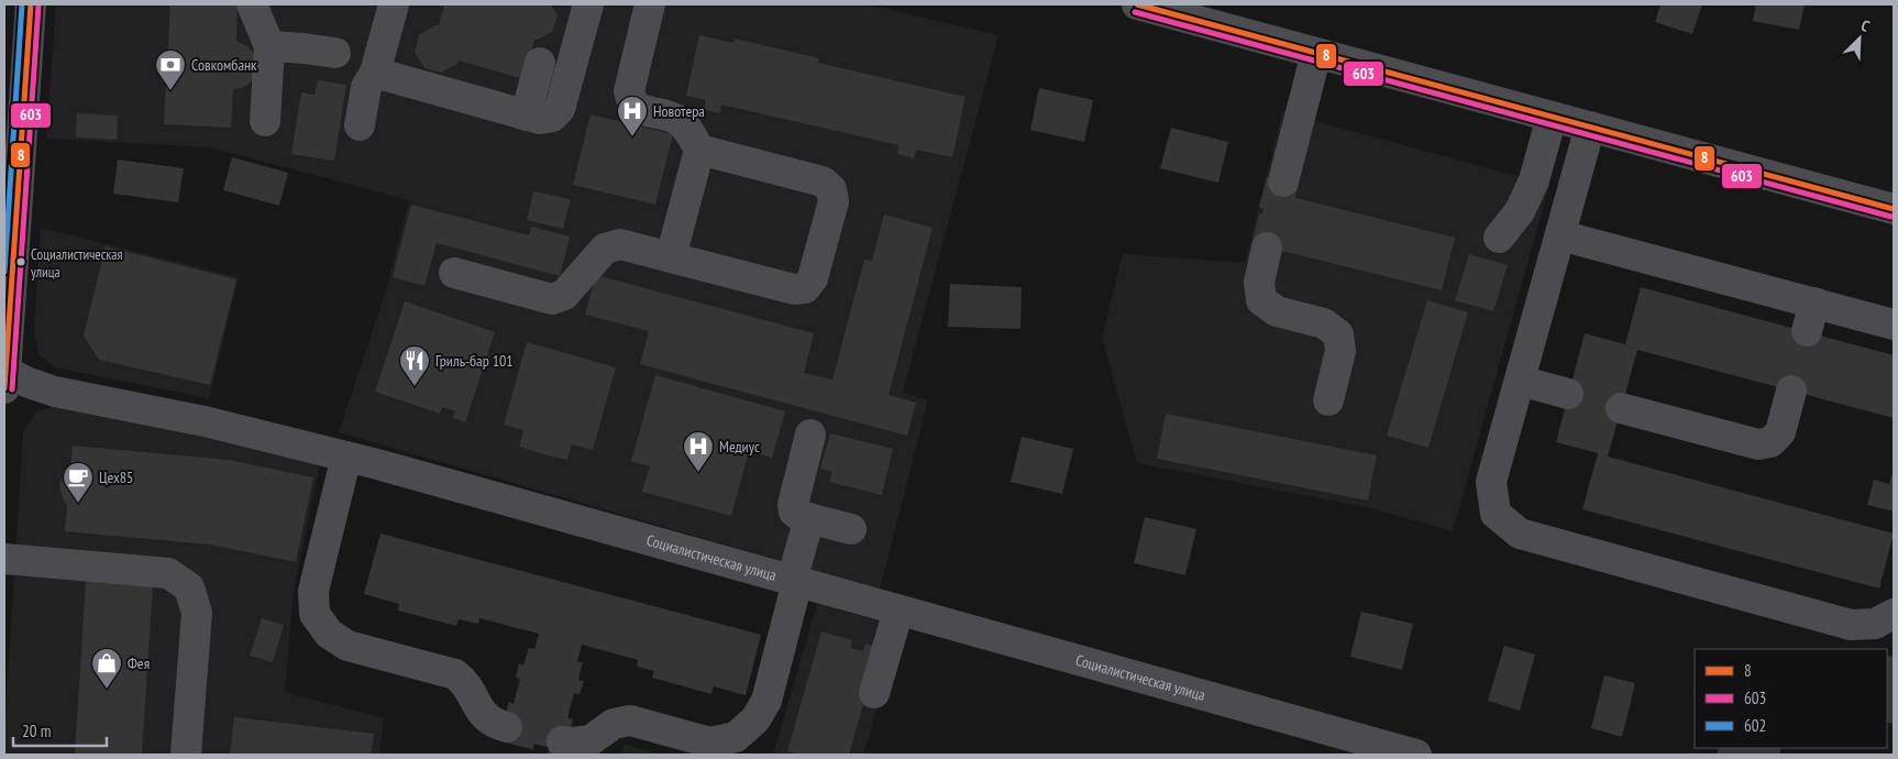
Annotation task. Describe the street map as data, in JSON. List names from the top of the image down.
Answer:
{
  "streets": {
    "street": ["Социалистическая улица"]
  },
  "places": {
    "bank": ["Совкомбанк"],
    "hospital": ["Новотера", "Медиус"],
    "other": ["Социалистическая улица"],
    "restaurant": ["Гриль-бар 101"],
    "cafe": ["Цех85"],
    "shop": ["Фея"]
  },
  "lines": ["transit line 8", "transit line 602", "transit line 603"],
  "legend": ["8", "603", "602"],
  "scale_bar": "20 m",
  "north": "top right"
}
